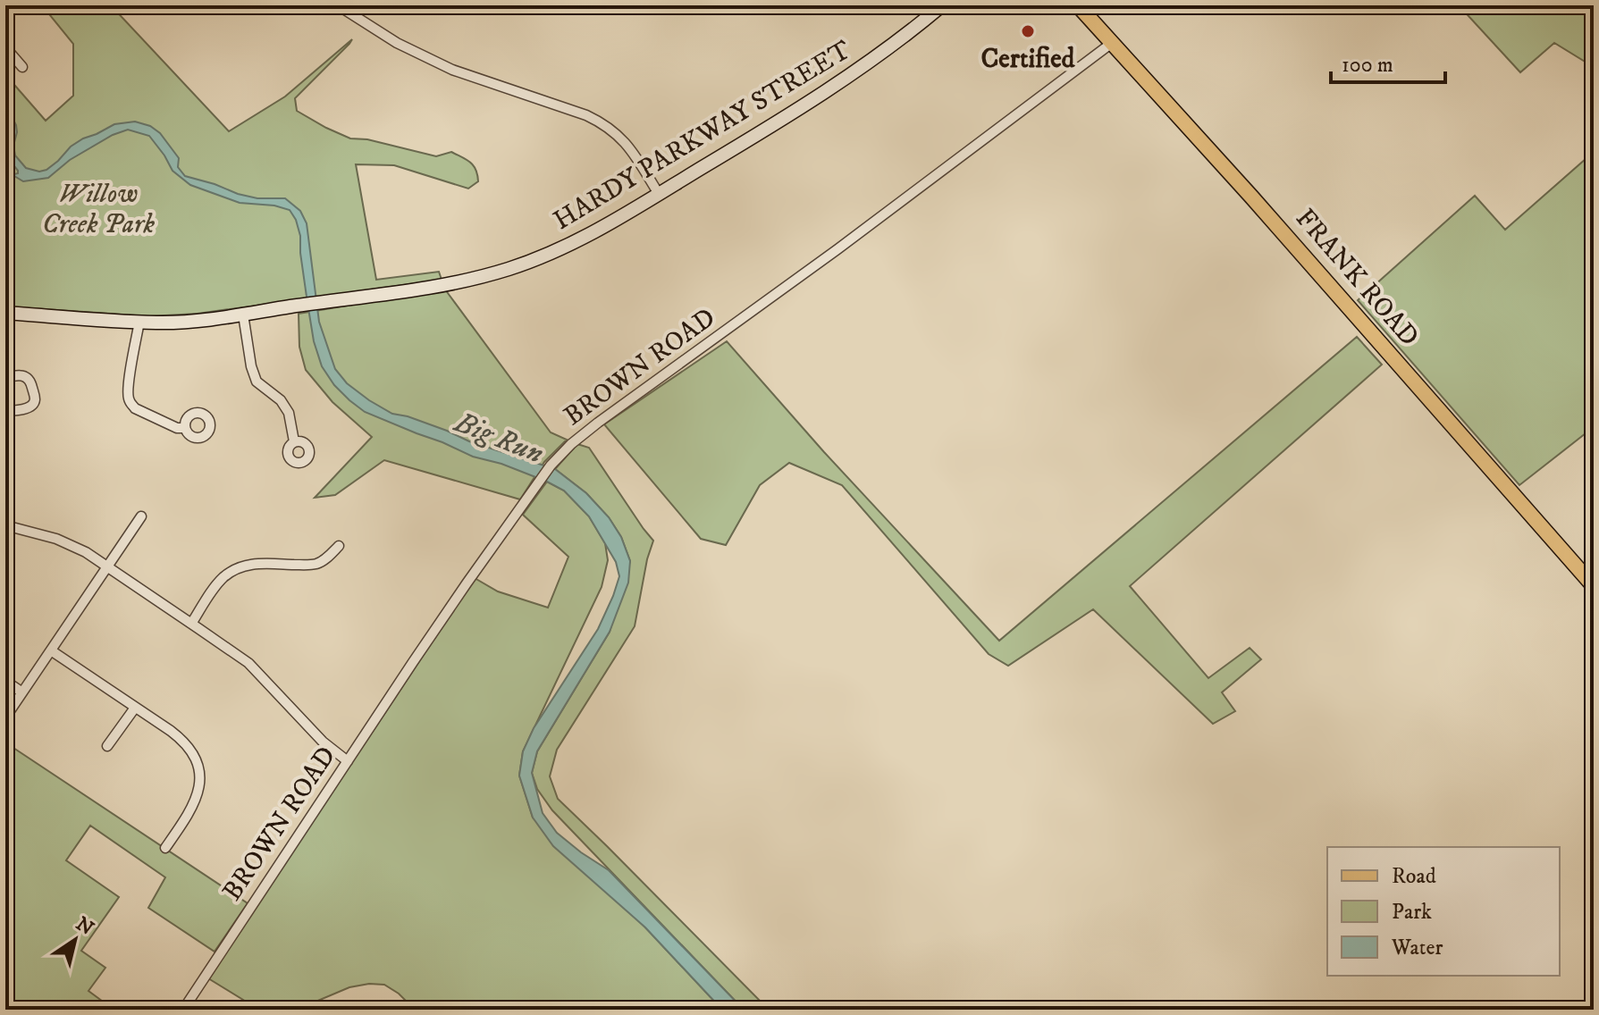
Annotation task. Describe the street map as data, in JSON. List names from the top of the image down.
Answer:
{
  "streets": {
    "main road": ["HARDY PARKWAY STREET", "FRANK ROAD"],
    "street": ["BROWN ROAD"]
  },
  "crossings": [
    ["FRANK ROAD", "BROWN ROAD"]
  ],
  "water": ["Big Run"],
  "parks": ["Willow Creek Park"],
  "places": ["Certified"],
  "legend": ["Road", "Park", "Water"],
  "scale_bar": "100 m",
  "north": "top right"
}
